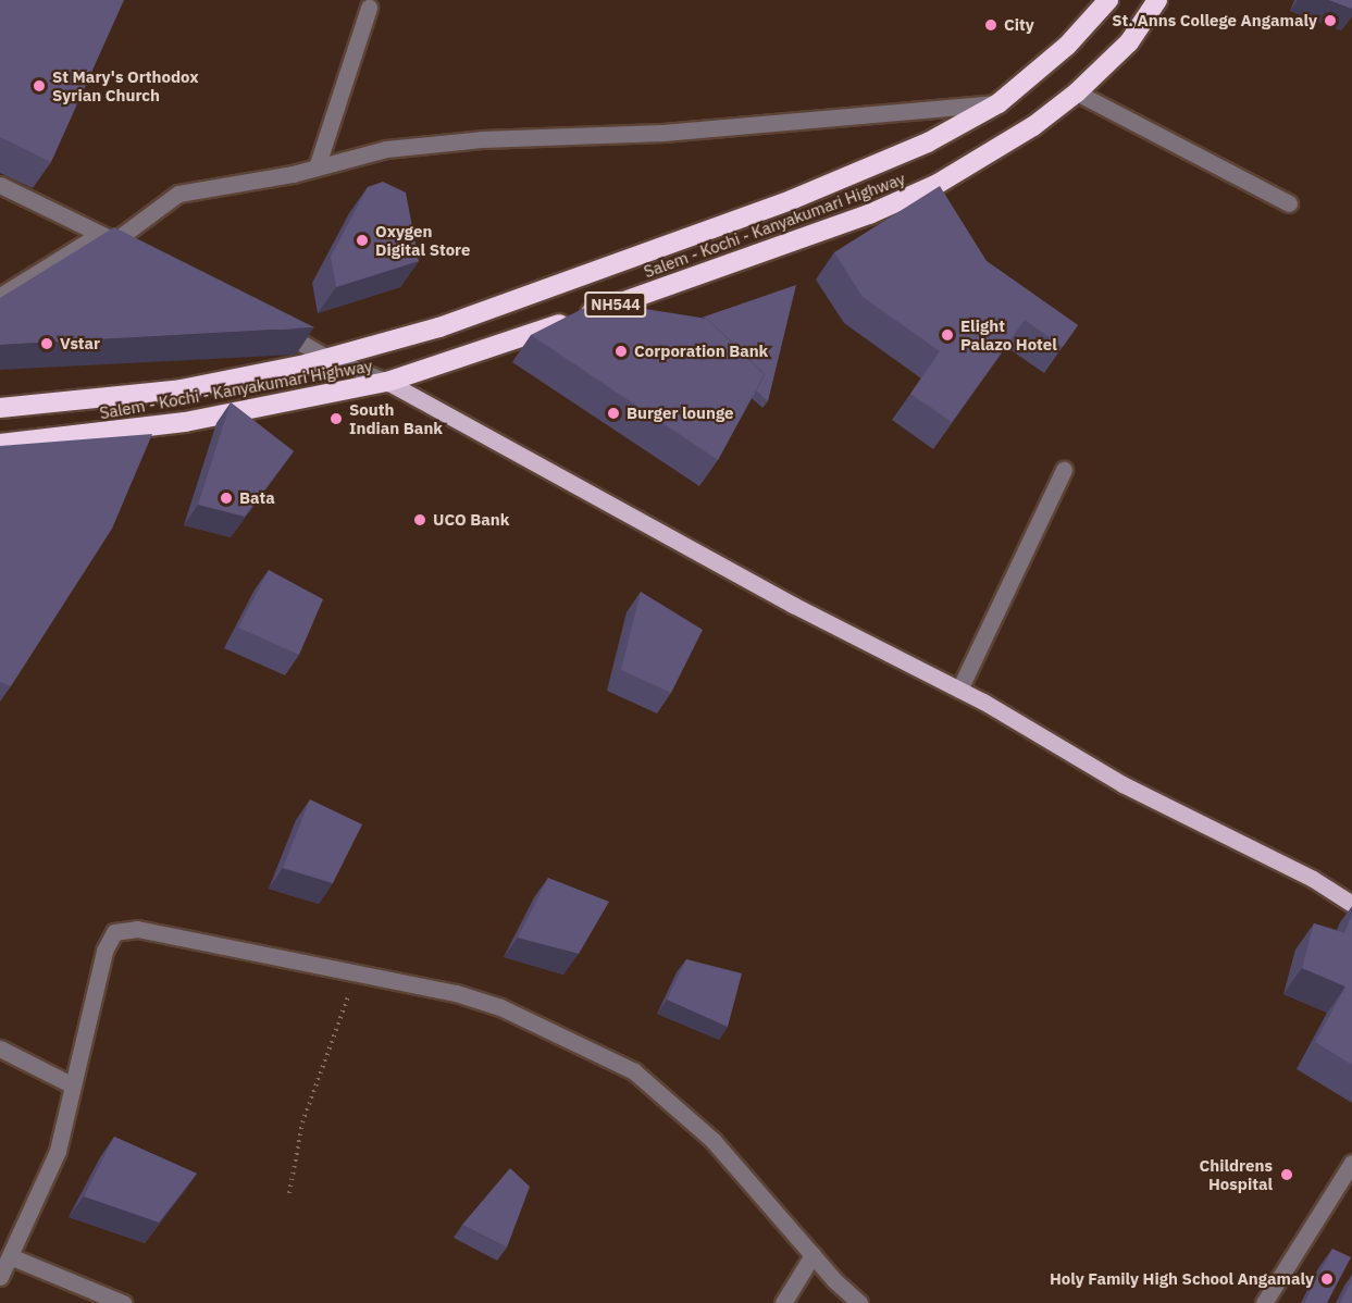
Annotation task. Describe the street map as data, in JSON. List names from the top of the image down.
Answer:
{
  "streets": {
    "highway": ["Salem - Kochi - Kanyakumari Highway", "NH544"]
  },
  "places": [
    "St. Anns College Angamaly",
    "City",
    "St Mary's Orthodox Syrian Church",
    "Oxygen Digital Store",
    "Elight Palazo Hotel",
    "Vstar",
    "Corporation Bank",
    "Burger lounge",
    "South Indian Bank",
    "Bata",
    "UCO Bank",
    "Childrens Hospital",
    "Holy Family High School Angamaly"
  ]
}
